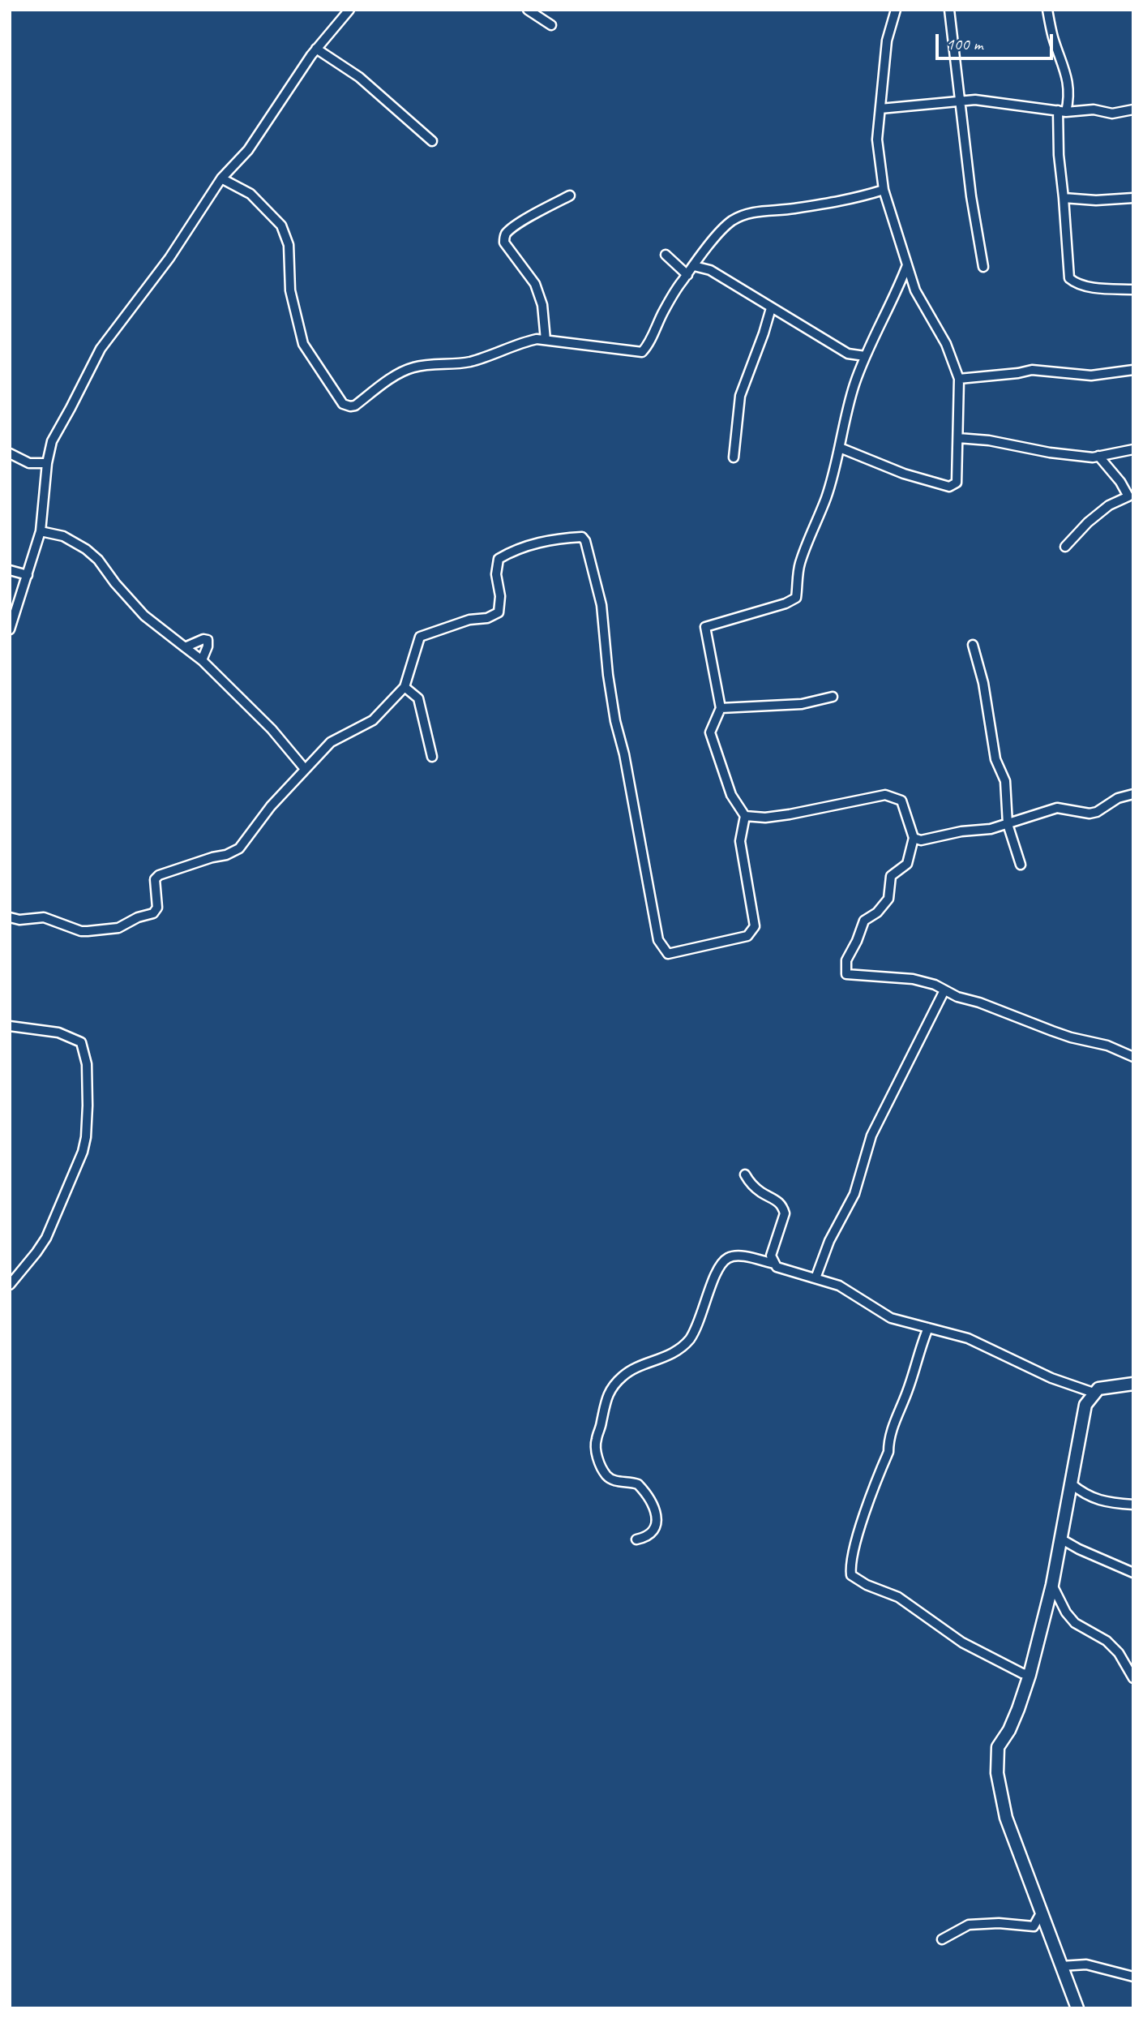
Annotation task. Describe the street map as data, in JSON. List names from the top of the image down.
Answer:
{
  "scale_bar": "100 m"
}
